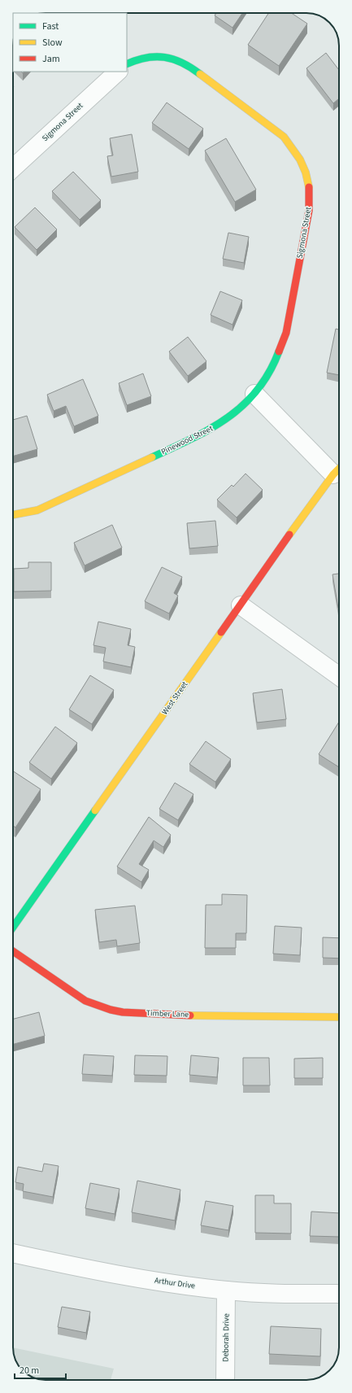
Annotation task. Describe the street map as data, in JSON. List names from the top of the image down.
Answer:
{
  "streets": {
    "street": [
      "Sigmona Street",
      "Pinewood Street",
      "West Street",
      "Timber Lane",
      "Arthur Drive",
      "Deborah Drive"
    ]
  },
  "crossings": [
    ["Sigmona Street", "Pinewood Street"],
    ["Arthur Drive", "Deborah Drive"]
  ],
  "legend": ["Fast", "Slow", "Jam"],
  "scale_bar": "20 m"
}
